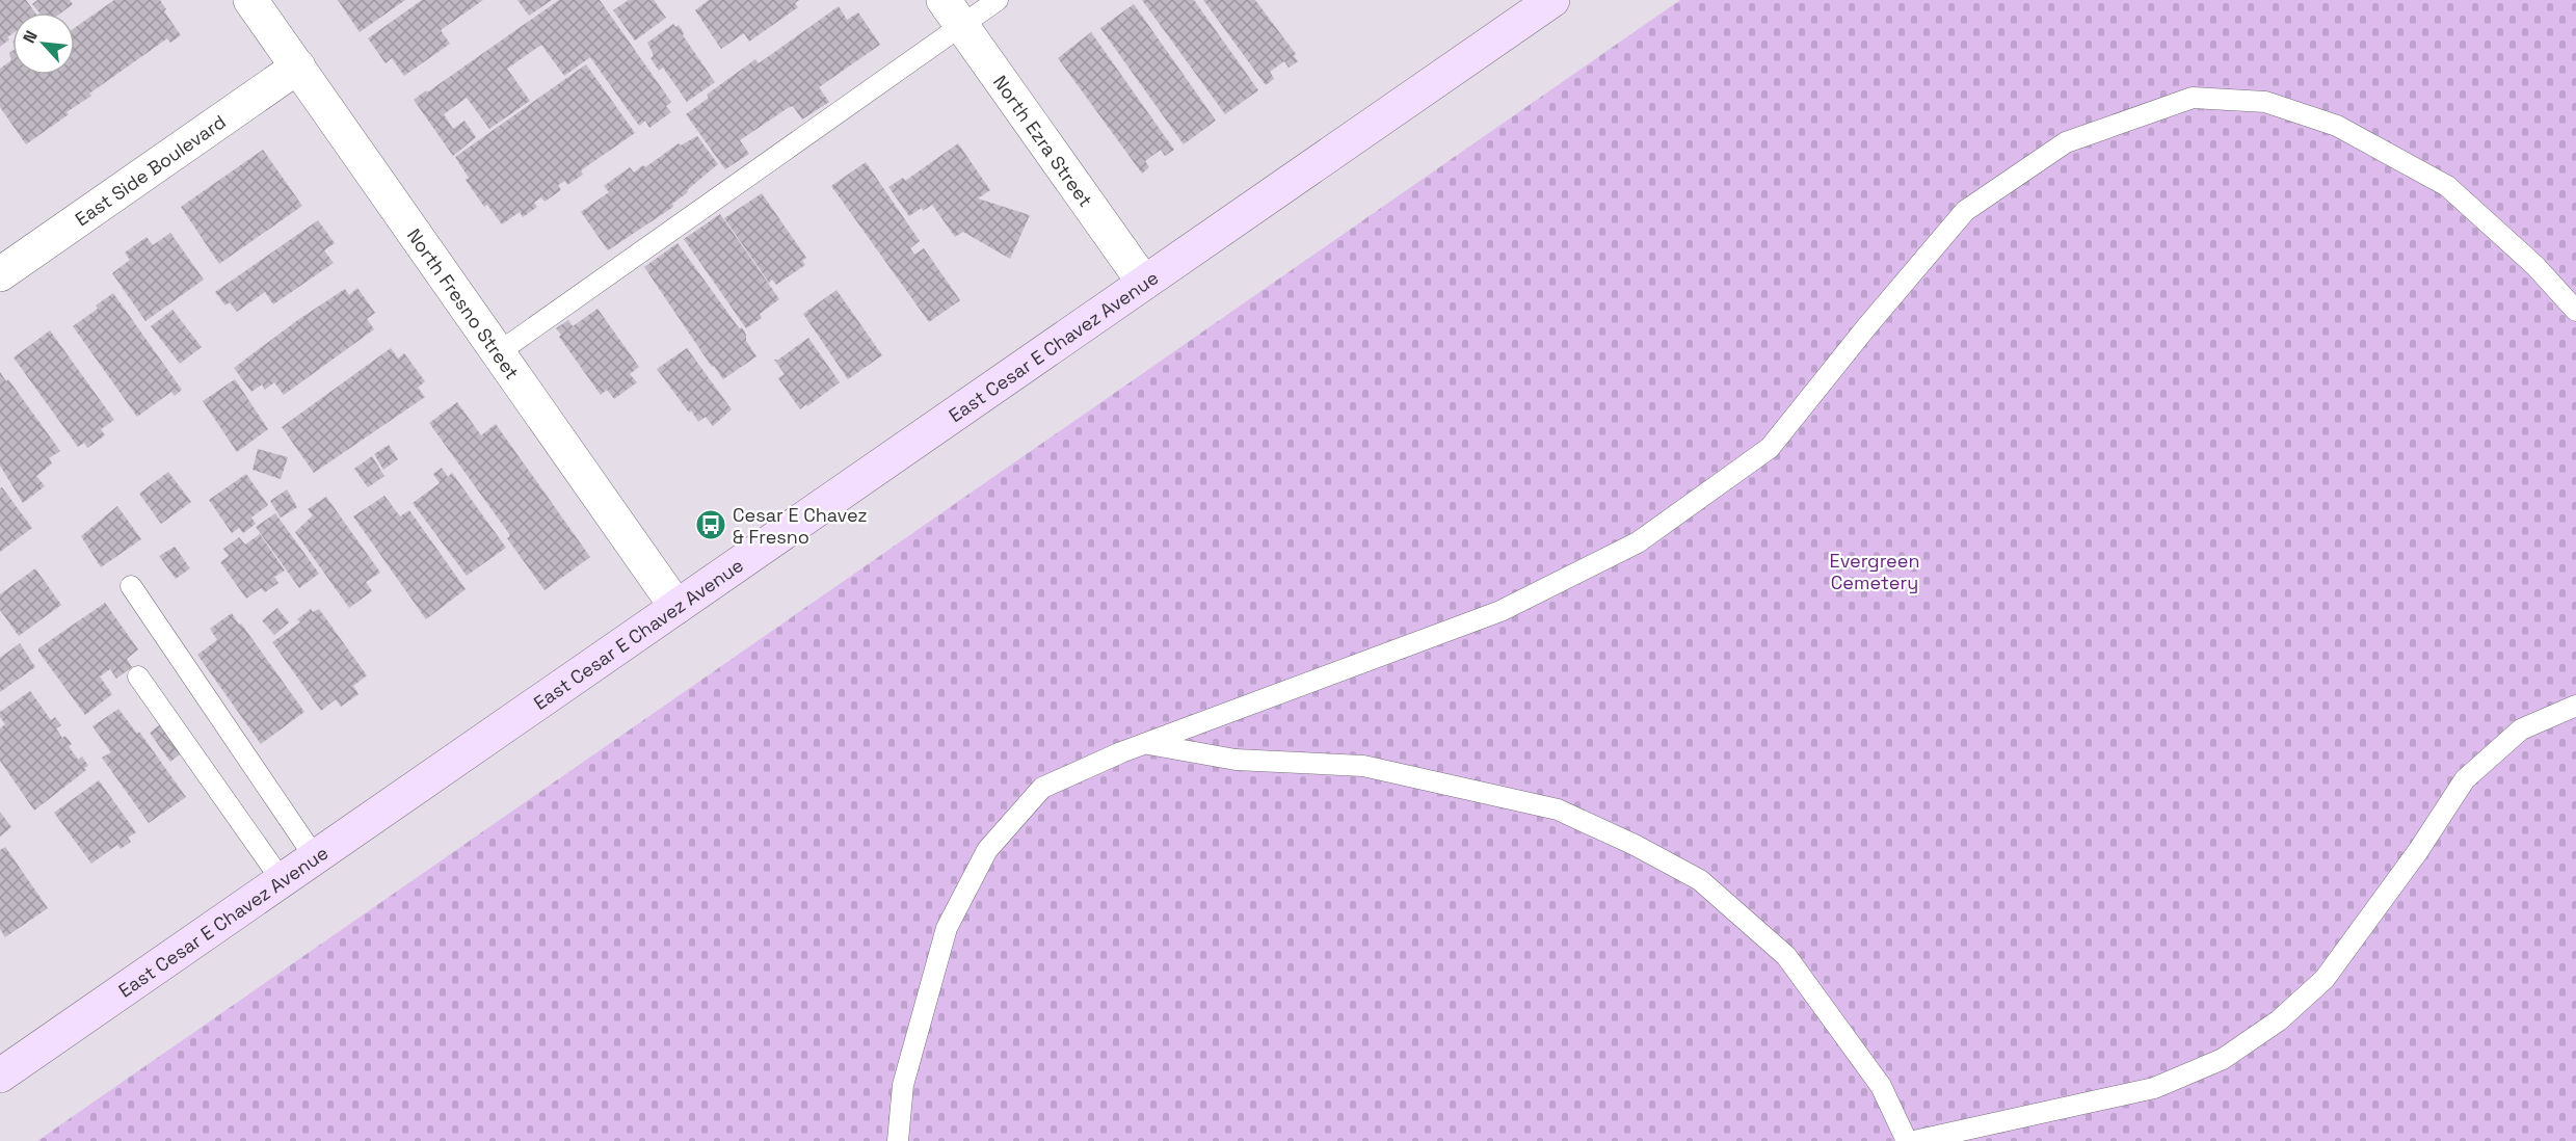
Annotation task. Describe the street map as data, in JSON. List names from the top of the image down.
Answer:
{
  "streets": {
    "main road": ["East Cesar E Chavez Avenue"],
    "street": ["North Ezra Street", "East Side Boulevard", "North Fresno Street"]
  },
  "crossings": [
    ["North Ezra Street", "East Cesar E Chavez Avenue"],
    ["East Side Boulevard", "North Fresno Street"],
    ["North Fresno Street", "East Cesar E Chavez Avenue"]
  ],
  "parks": ["Evergreen Cemetery"],
  "places": {
    "bus stop": ["Cesar E Chavez & Fresno"]
  },
  "north": "top left"
}
